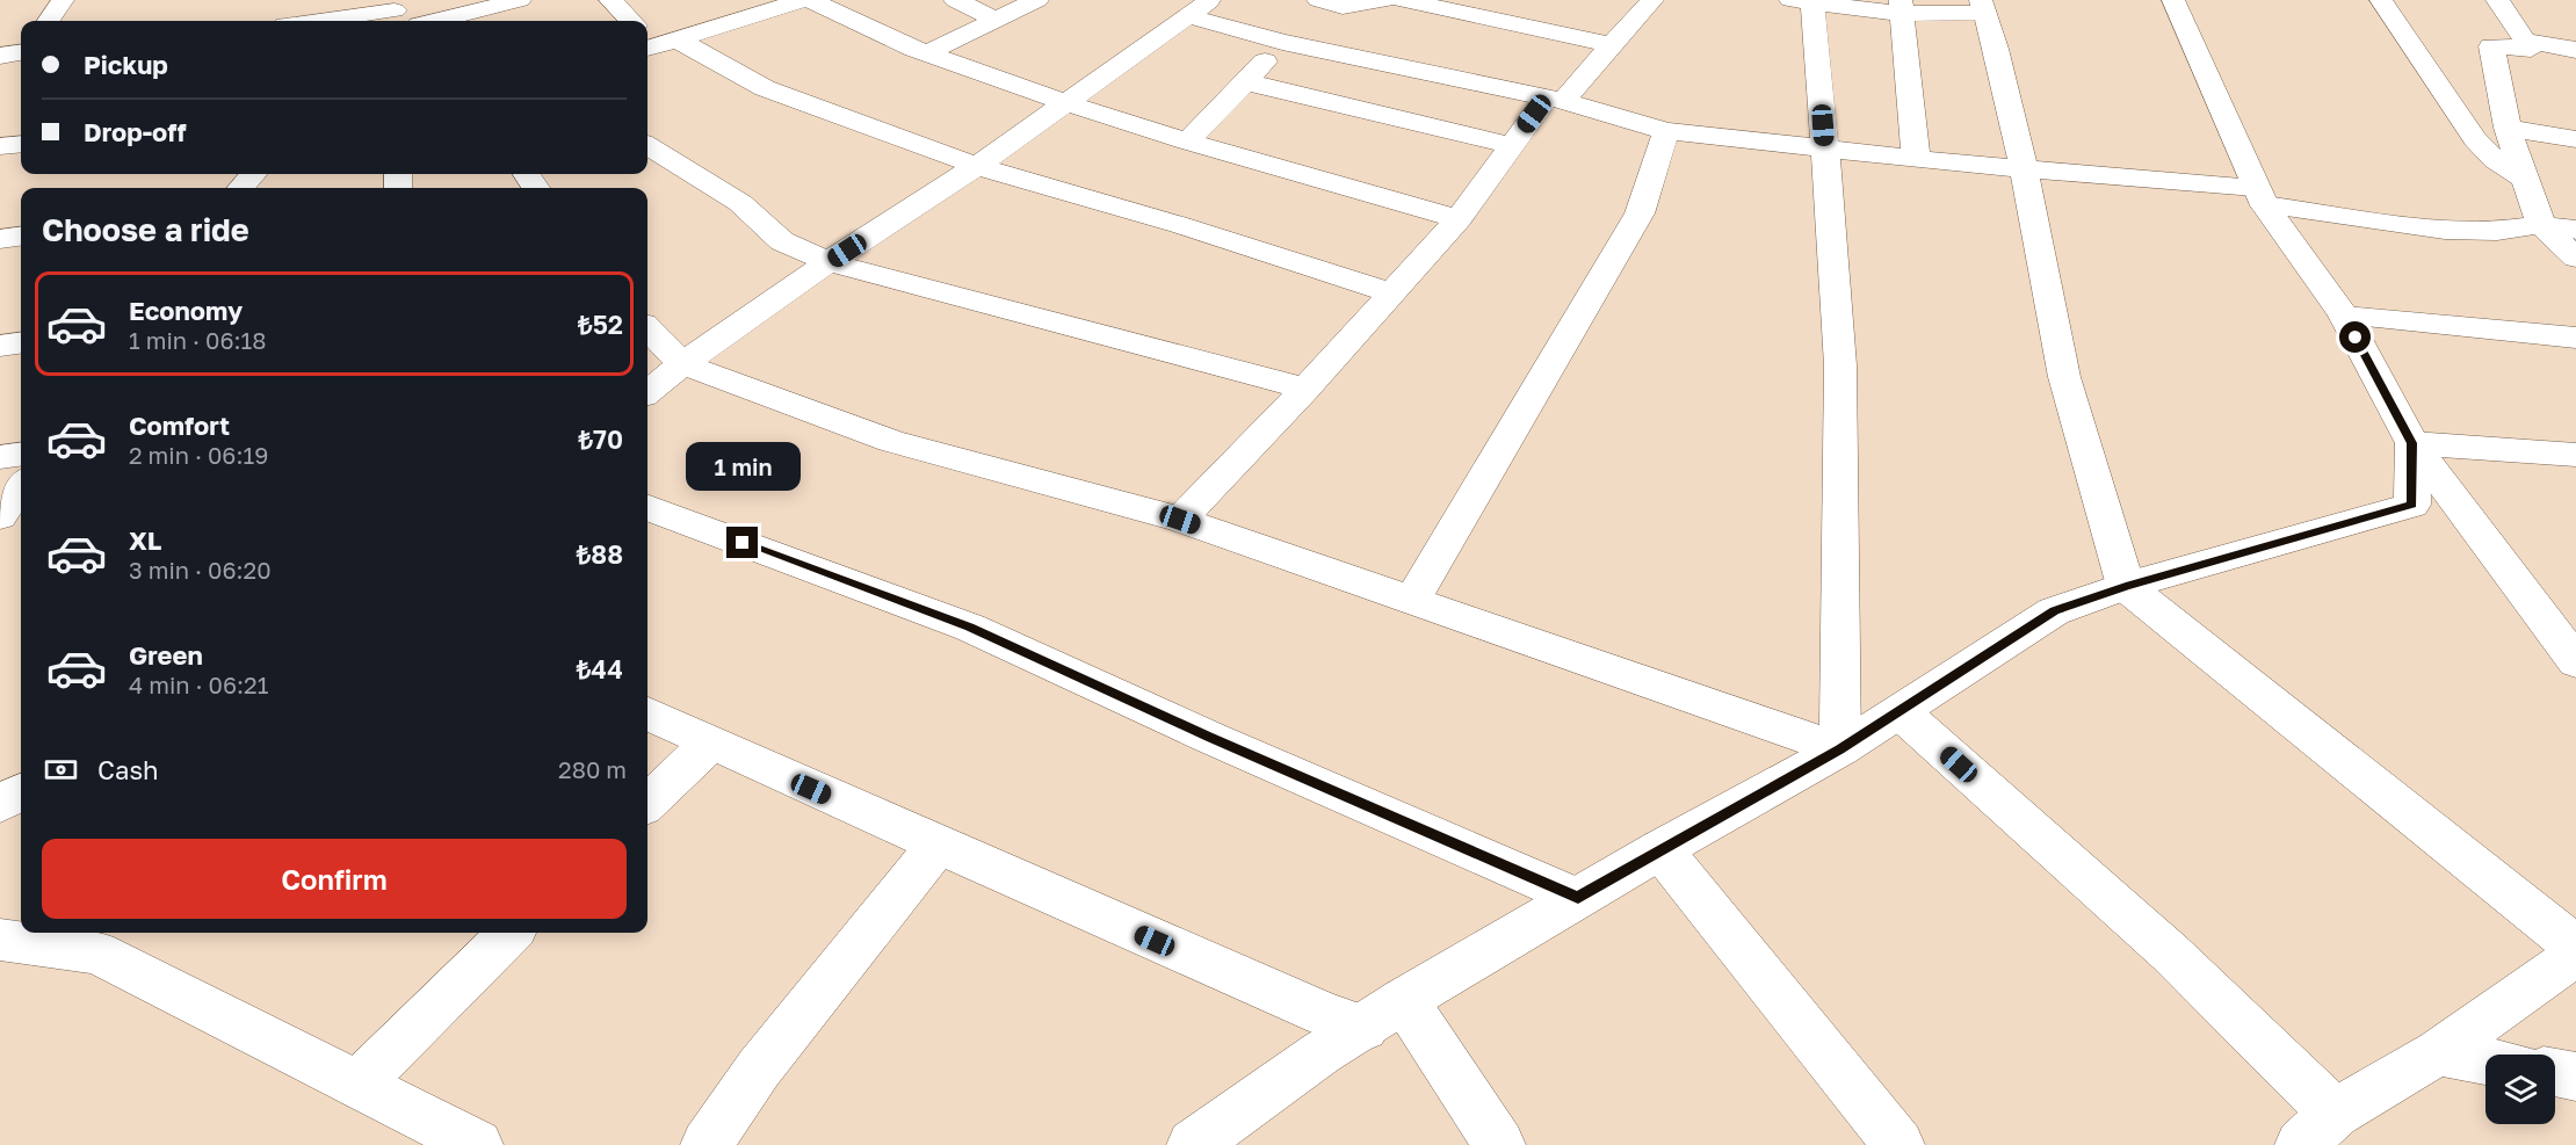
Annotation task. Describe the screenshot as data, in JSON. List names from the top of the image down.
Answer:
{
  "page": {
    "banner": ["Pickup", "Drop-off"],
    "heading": "Choose a ride",
    "list": [
      {
        "name": "Economy",
        "note": "1 min · 06:18",
        "value": "₺52"
      },
      {
        "name": "Comfort",
        "note": "2 min · 06:19",
        "value": "₺70"
      },
      {
        "name": "XL",
        "note": "3 min · 06:20",
        "value": "₺88"
      },
      {
        "name": "Green",
        "note": "4 min · 06:21",
        "value": "₺44"
      }
    ],
    "bubble": "1 min",
    "pay": ["Cash", "280 m"],
    "buttons": "Confirm"
  }
}
